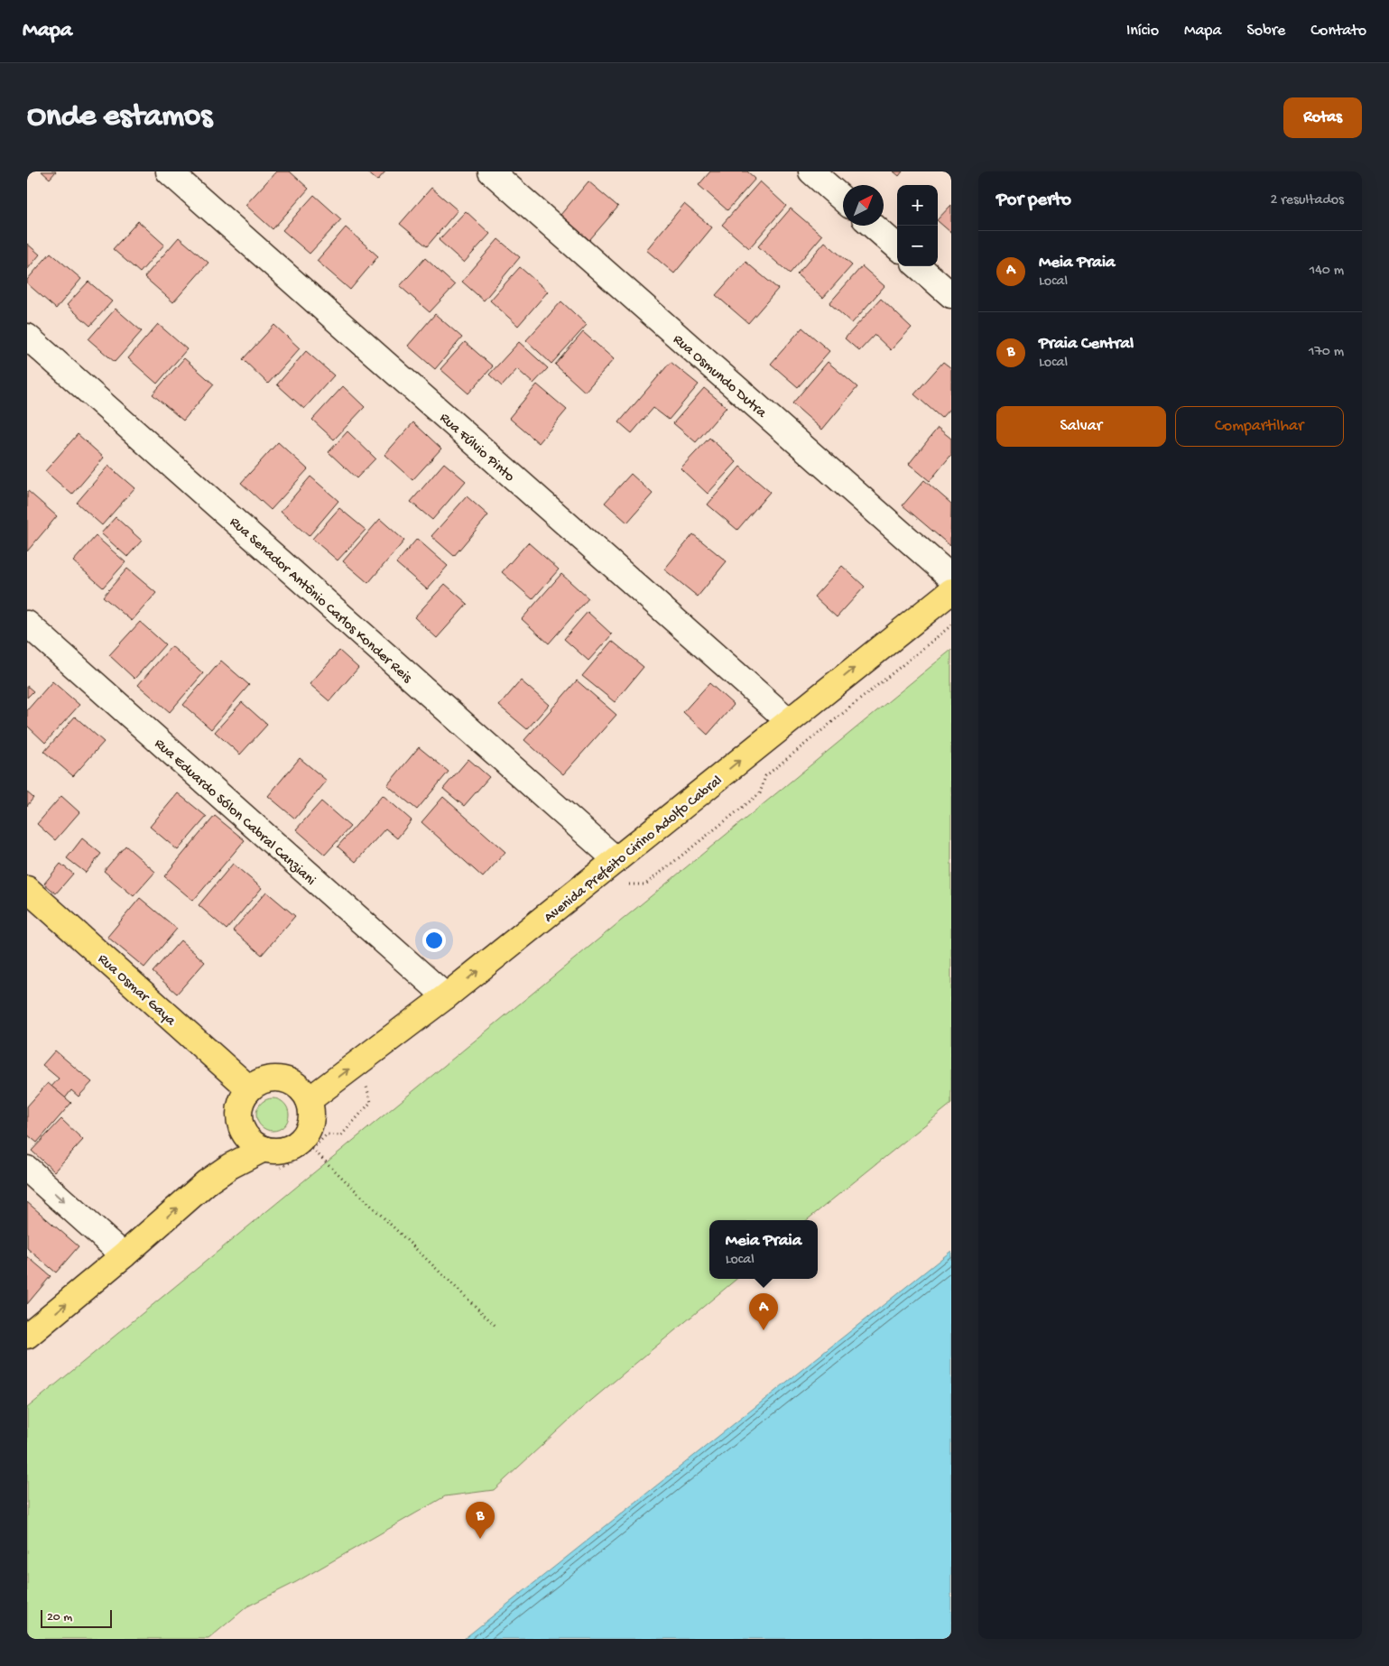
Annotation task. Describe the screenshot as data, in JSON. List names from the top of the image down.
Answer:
{
  "streets": {
    "main road": ["Avenida Prefeito Cirino Adolfo Cabral", "Rua Osmar Gaya"],
    "street": [
      "Rua Osmundo Dutra",
      "Rua Fúlvio Pinto",
      "Rua Senador Antônio Carlos Konder Reis",
      "Rua Eduardo Sólon Cabral Canziani"
    ]
  },
  "crossings": [
    ["Rua Fúlvio Pinto", "Avenida Prefeito Cirino Adolfo Cabral"],
    ["Rua Senador Antônio Carlos Konder Reis", "Avenida Prefeito Cirino Adolfo Cabral"],
    ["Rua Eduardo Sólon Cabral Canziani", "Avenida Prefeito Cirino Adolfo Cabral"],
    ["Avenida Prefeito Cirino Adolfo Cabral", "Rua Osmar Gaya"]
  ],
  "one_way": ["Avenida Prefeito Cirino Adolfo Cabral"],
  "scale_bar": "20 m",
  "north": "top right",
  "page": {
    "header": "Mapa",
    "nav": [
      "Início",
      "Mapa",
      "Sobre",
      "Contato"
    ],
    "buttons": [
      "Rotas",
      ["Salvar", "Compartilhar"]
    ],
    "title": "Onde estamos",
    "heading": ["Por perto", "2 resultados"],
    "map_buttons": ["+", "−"],
    "list": [
      {
        "mark": "A",
        "name": "Meia Praia",
        "note": "Local",
        "value": "140 m"
      },
      {
        "mark": "B",
        "name": "Praia Central",
        "note": "Local",
        "value": "170 m"
      }
    ],
    "popup": ["Meia Praia", "Local"],
    "pins": ["A", "B"],
    "scale": "20 m"
  }
}
